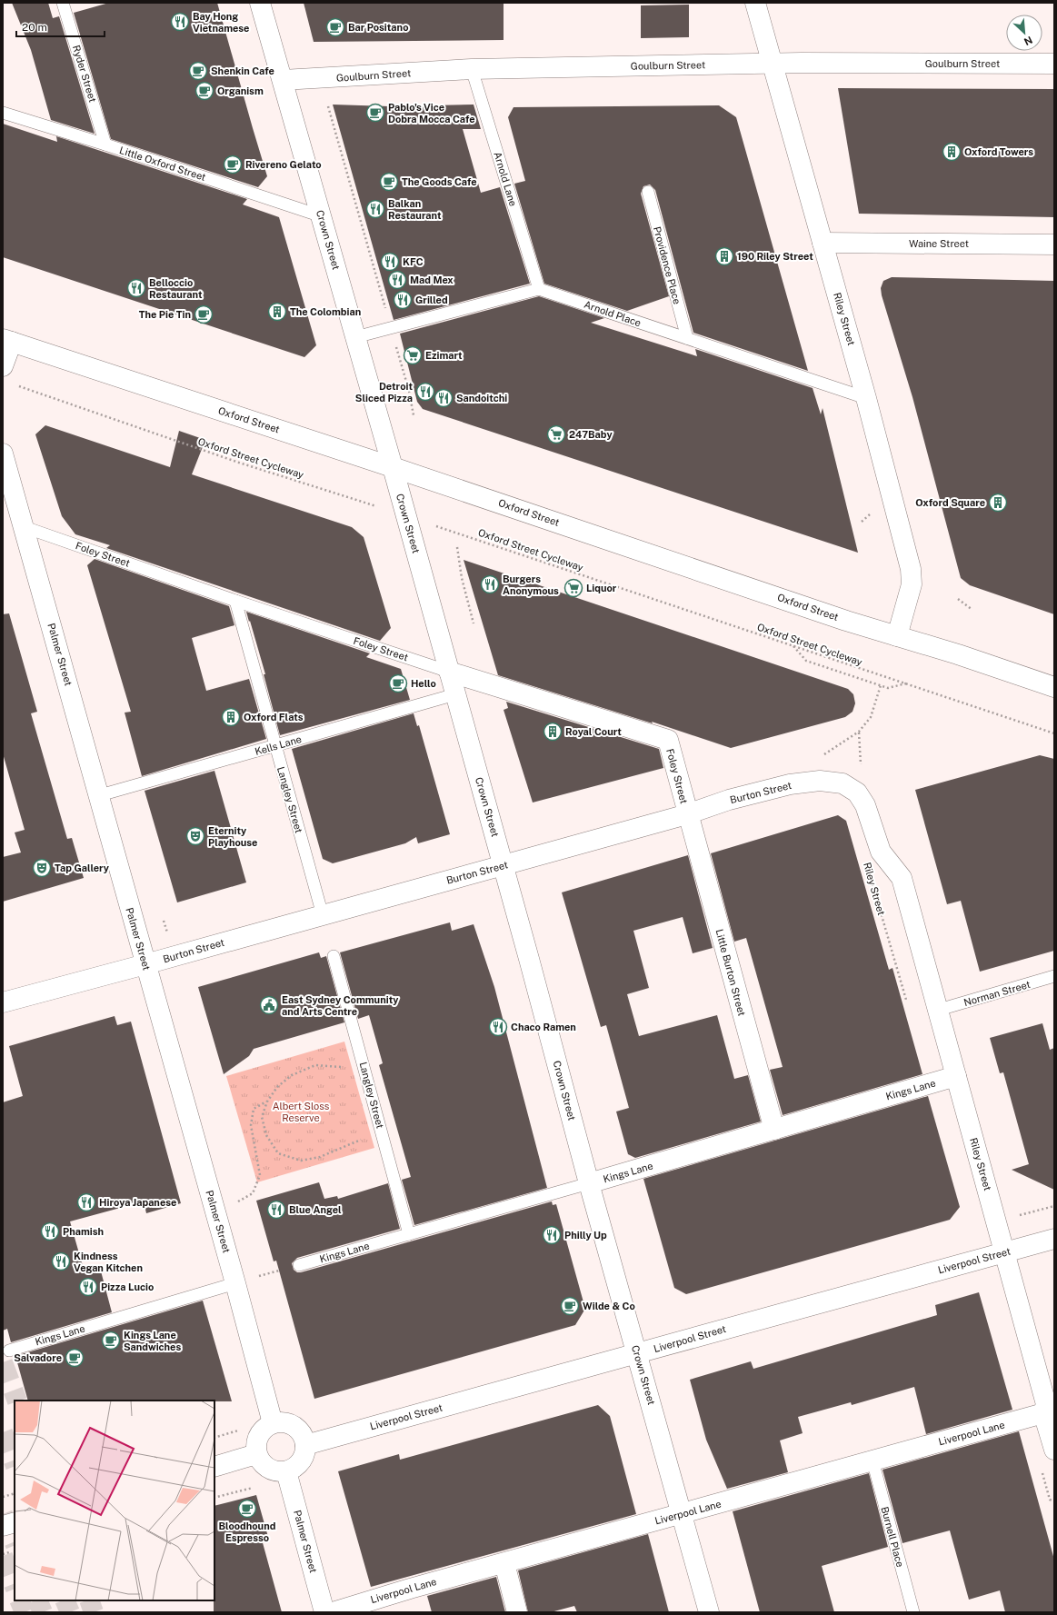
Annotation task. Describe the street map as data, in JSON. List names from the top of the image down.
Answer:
{
  "streets": {
    "street": [
      "Goulburn Street",
      "Crown Street",
      "Waine Street",
      "Riley Street",
      "Oxford Street",
      "Foley Street",
      "Palmer Street",
      "Burton Street",
      "Little Burton Street",
      "Kings Lane",
      "Liverpool Street",
      "Liverpool Lane"
    ],
    "lane": [
      "Ryder Street",
      "Little Oxford Street",
      "Arnold Lane",
      "Providence Place",
      "Arnold Place",
      "Kells Lane",
      "Langley Street",
      "Norman Street",
      "Burnell Place"
    ],
    "path": ["Oxford Street Cycleway"]
  },
  "crossings": [
    ["Goulburn Street", "Arnold Lane"],
    ["Goulburn Street", "Crown Street"],
    ["Goulburn Street", "Riley Street"],
    ["Ryder Street", "Little Oxford Street"],
    ["Little Oxford Street", "Crown Street"],
    ["Arnold Lane", "Arnold Place"],
    ["Crown Street", "Oxford Street"],
    ["Crown Street", "Oxford Street Cycleway"],
    ["Crown Street", "Foley Street"],
    ["Crown Street", "Kells Lane"],
    ["Crown Street", "Burton Street"],
    ["Crown Street", "Kings Lane"],
    ["Crown Street", "Liverpool Street"],
    ["Crown Street", "Liverpool Lane"],
    ["Waine Street", "Riley Street"],
    ["Providence Place", "Arnold Place"],
    ["Arnold Place", "Riley Street"],
    ["Riley Street", "Oxford Street"],
    ["Riley Street", "Burton Street"],
    ["Riley Street", "Norman Street"],
    ["Riley Street", "Kings Lane"],
    ["Riley Street", "Liverpool Street"],
    ["Riley Street", "Liverpool Lane"],
    ["Foley Street", "Palmer Street"],
    ["Foley Street", "Burton Street"],
    ["Foley Street", "Langley Street"],
    ["Foley Street", "Little Burton Street"],
    ["Palmer Street", "Kells Lane"],
    ["Palmer Street", "Burton Street"],
    ["Palmer Street", "Kings Lane"],
    ["Palmer Street", "Liverpool Street"],
    ["Kells Lane", "Langley Street"],
    ["Burton Street", "Langley Street"],
    ["Burton Street", "Little Burton Street"],
    ["Langley Street", "Kings Lane"],
    ["Little Burton Street", "Kings Lane"],
    ["Liverpool Lane", "Burnell Place"]
  ],
  "parks": ["Albert Sloss Reserve"],
  "places": {
    "restaurant": [
      "Bay Hong Vietnamese",
      "Balkan Restaurant",
      "KFC",
      "Mad Mex",
      "Belloccio Restaurant",
      "Grilled",
      "Detroit Sliced Pizza",
      "Sandoitchi",
      "Burgers Anonymous",
      "Chaco Ramen",
      "Hiroya Japanese",
      "Blue Angel",
      "Phamish",
      "Philly Up",
      "Kindness Vegan Kitchen",
      "Pizza Lucio"
    ],
    "cafe": [
      "Bar Positano",
      "Shenkin Cafe",
      "Organism",
      "Pablo's Vice Dobra Mocca Cafe",
      "Rivereno Gelato",
      "The Goods Cafe",
      "The Pie Tin",
      "Hello",
      "Wilde & Co",
      "Kings Lane Sandwiches",
      "Salvadore",
      "Bloodhound Espresso"
    ],
    "building": [
      "Oxford Towers",
      "190 Riley Street",
      "The Colombian",
      "Oxford Square",
      "Oxford Flats",
      "Royal Court"
    ],
    "supermarket": ["Ezimart", "247Baby", "Liquor"],
    "theatre": ["Eternity Playhouse", "Tap Gallery"],
    "public building": ["East Sydney Community and Arts Centre"]
  },
  "scale_bar": "20 m",
  "north": "bottom right"
}
